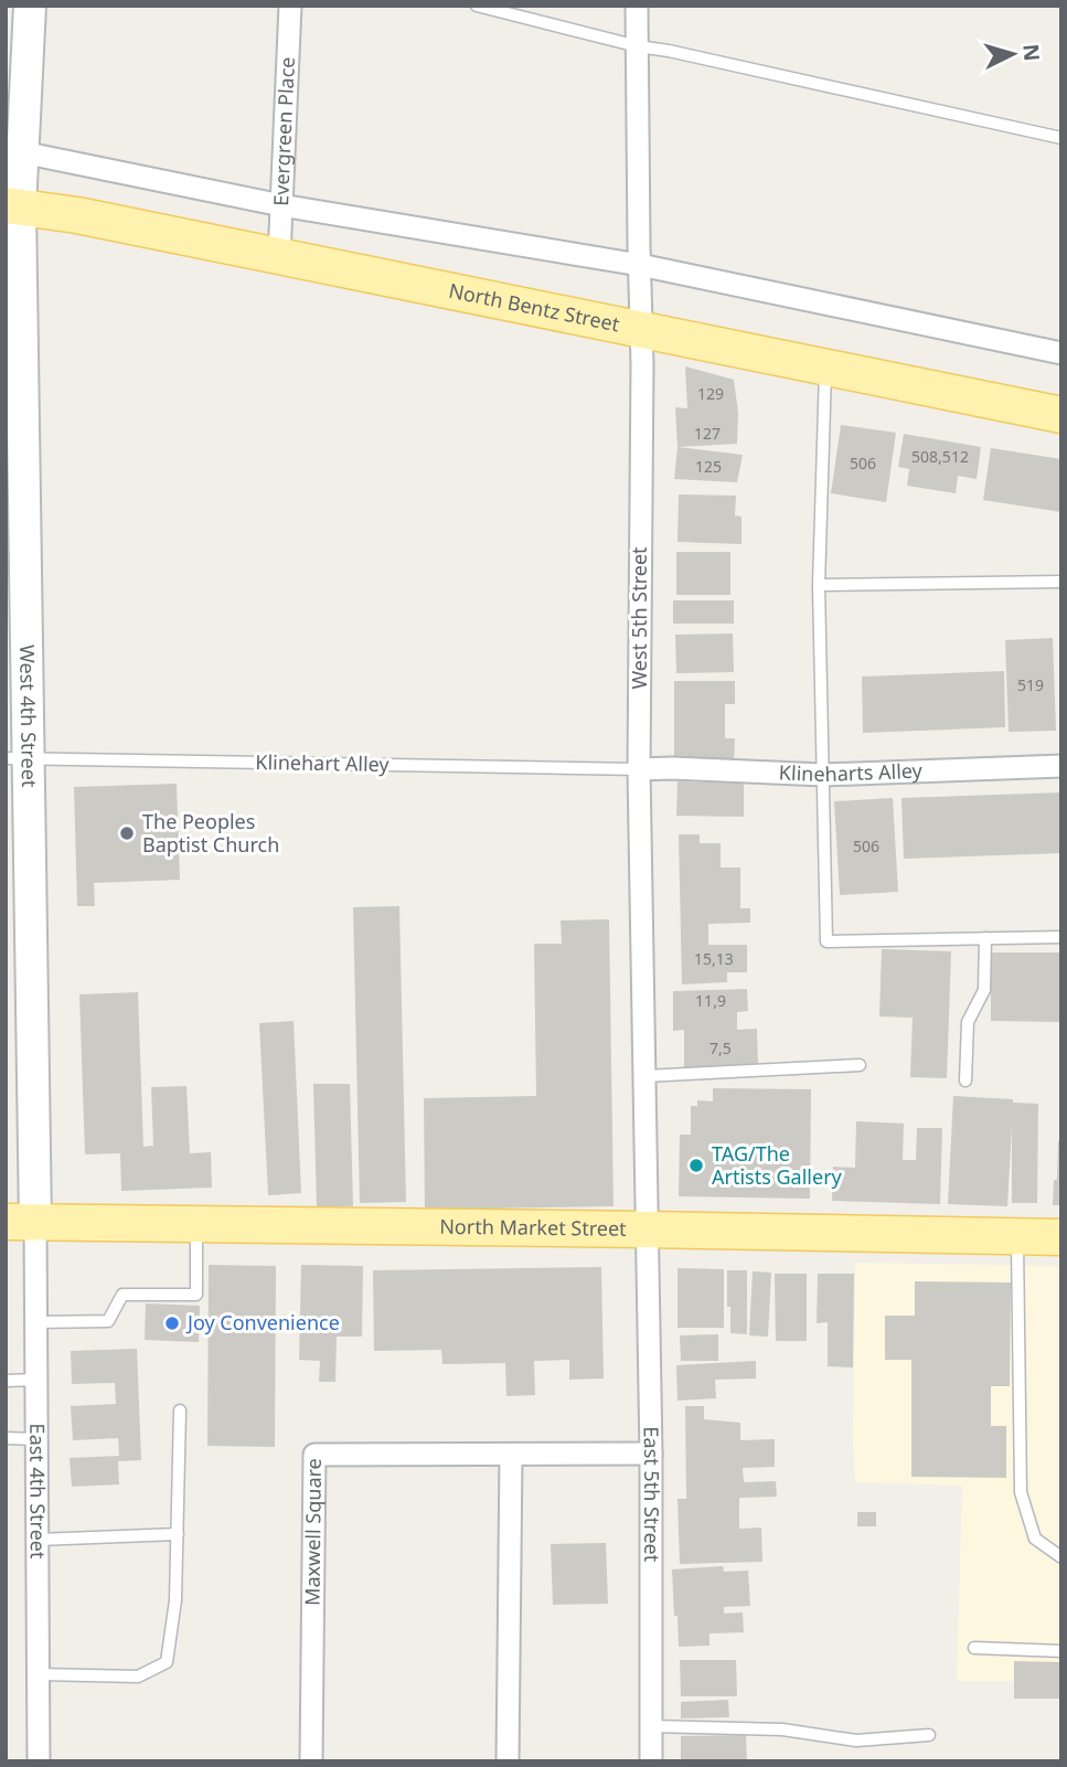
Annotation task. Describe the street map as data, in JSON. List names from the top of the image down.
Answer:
{
  "streets": {
    "main road": ["North Bentz Street", "West 4th Street", "North Market Street"],
    "street": [
      "Evergreen Place",
      "West 5th Street",
      "Klineharts Alley",
      "East 4th Street",
      "East 5th Street",
      "Maxwell Square"
    ],
    "lane": ["Klinehart Alley"]
  },
  "crossings": [
    ["Evergreen Place", "North Bentz Street"],
    ["North Bentz Street", "West 5th Street"],
    ["North Bentz Street", "West 4th Street"],
    ["West 5th Street", "Klinehart Alley"],
    ["West 5th Street", "Klineharts Alley"],
    ["West 5th Street", "North Market Street"],
    ["West 5th Street", "East 5th Street"],
    ["West 4th Street", "Klinehart Alley"],
    ["West 4th Street", "North Market Street"],
    ["West 4th Street", "East 4th Street"],
    ["Klinehart Alley", "Klineharts Alley"],
    ["North Market Street", "East 4th Street"],
    ["North Market Street", "East 5th Street"],
    ["East 5th Street", "Maxwell Square"]
  ],
  "places": ["The Peoples Baptist Church", "TAG/The Artists Gallery", "Joy Convenience"],
  "house_numbers": [
    "129",
    "127",
    "508,512",
    "506",
    "125",
    "519",
    "506",
    "15,13",
    "11,9",
    "7,5"
  ],
  "north": "right"
}
